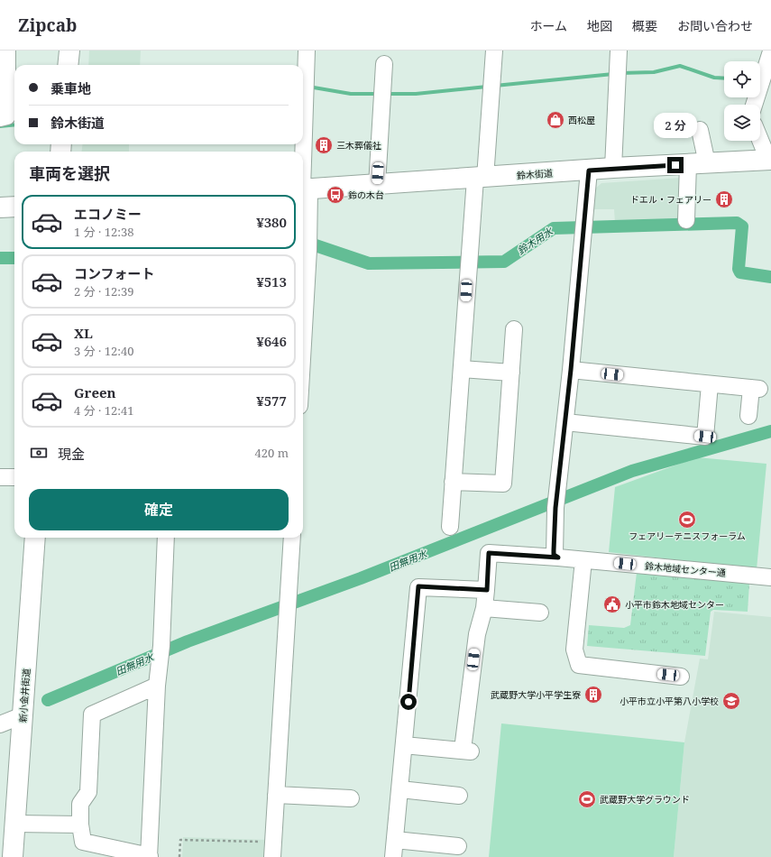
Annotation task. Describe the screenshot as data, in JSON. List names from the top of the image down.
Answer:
{
  "streets": {
    "main road": ["鈴木街道", "新小金井街道"],
    "street": ["鈴木地域センター通"]
  },
  "water": ["鈴木用水", "田無用水"],
  "places": {
    "shop": ["西松屋"],
    "building": ["三木葬儀社", "ドエル・フェアリー", "武蔵野大学小平学生寮"],
    "bus stop": ["鈴の木台"],
    "sports": ["フェアリーテニスフォーラム", "武蔵野大学グラウンド"],
    "public building": ["小平市鈴木地域センター"],
    "school or university": ["小平市立小平第八小学校"]
  },
  "page": {
    "header": "Zipcab",
    "nav": [
      "ホーム",
      "地図",
      "概要",
      "お問い合わせ"
    ],
    "banner": ["乗車地", "鈴木街道"],
    "bubble": "2 分",
    "heading": "車両を選択",
    "list": [
      {
        "name": "エコノミー",
        "note": "1 分 · 12:38",
        "value": "¥380"
      },
      {
        "name": "コンフォート",
        "note": "2 分 · 12:39",
        "value": "¥513"
      },
      {
        "name": "XL",
        "note": "3 分 · 12:40",
        "value": "¥646"
      },
      {
        "name": "Green",
        "note": "4 分 · 12:41",
        "value": "¥577"
      }
    ],
    "pay": ["現金", "420 m"],
    "buttons": "確定"
  }
}
